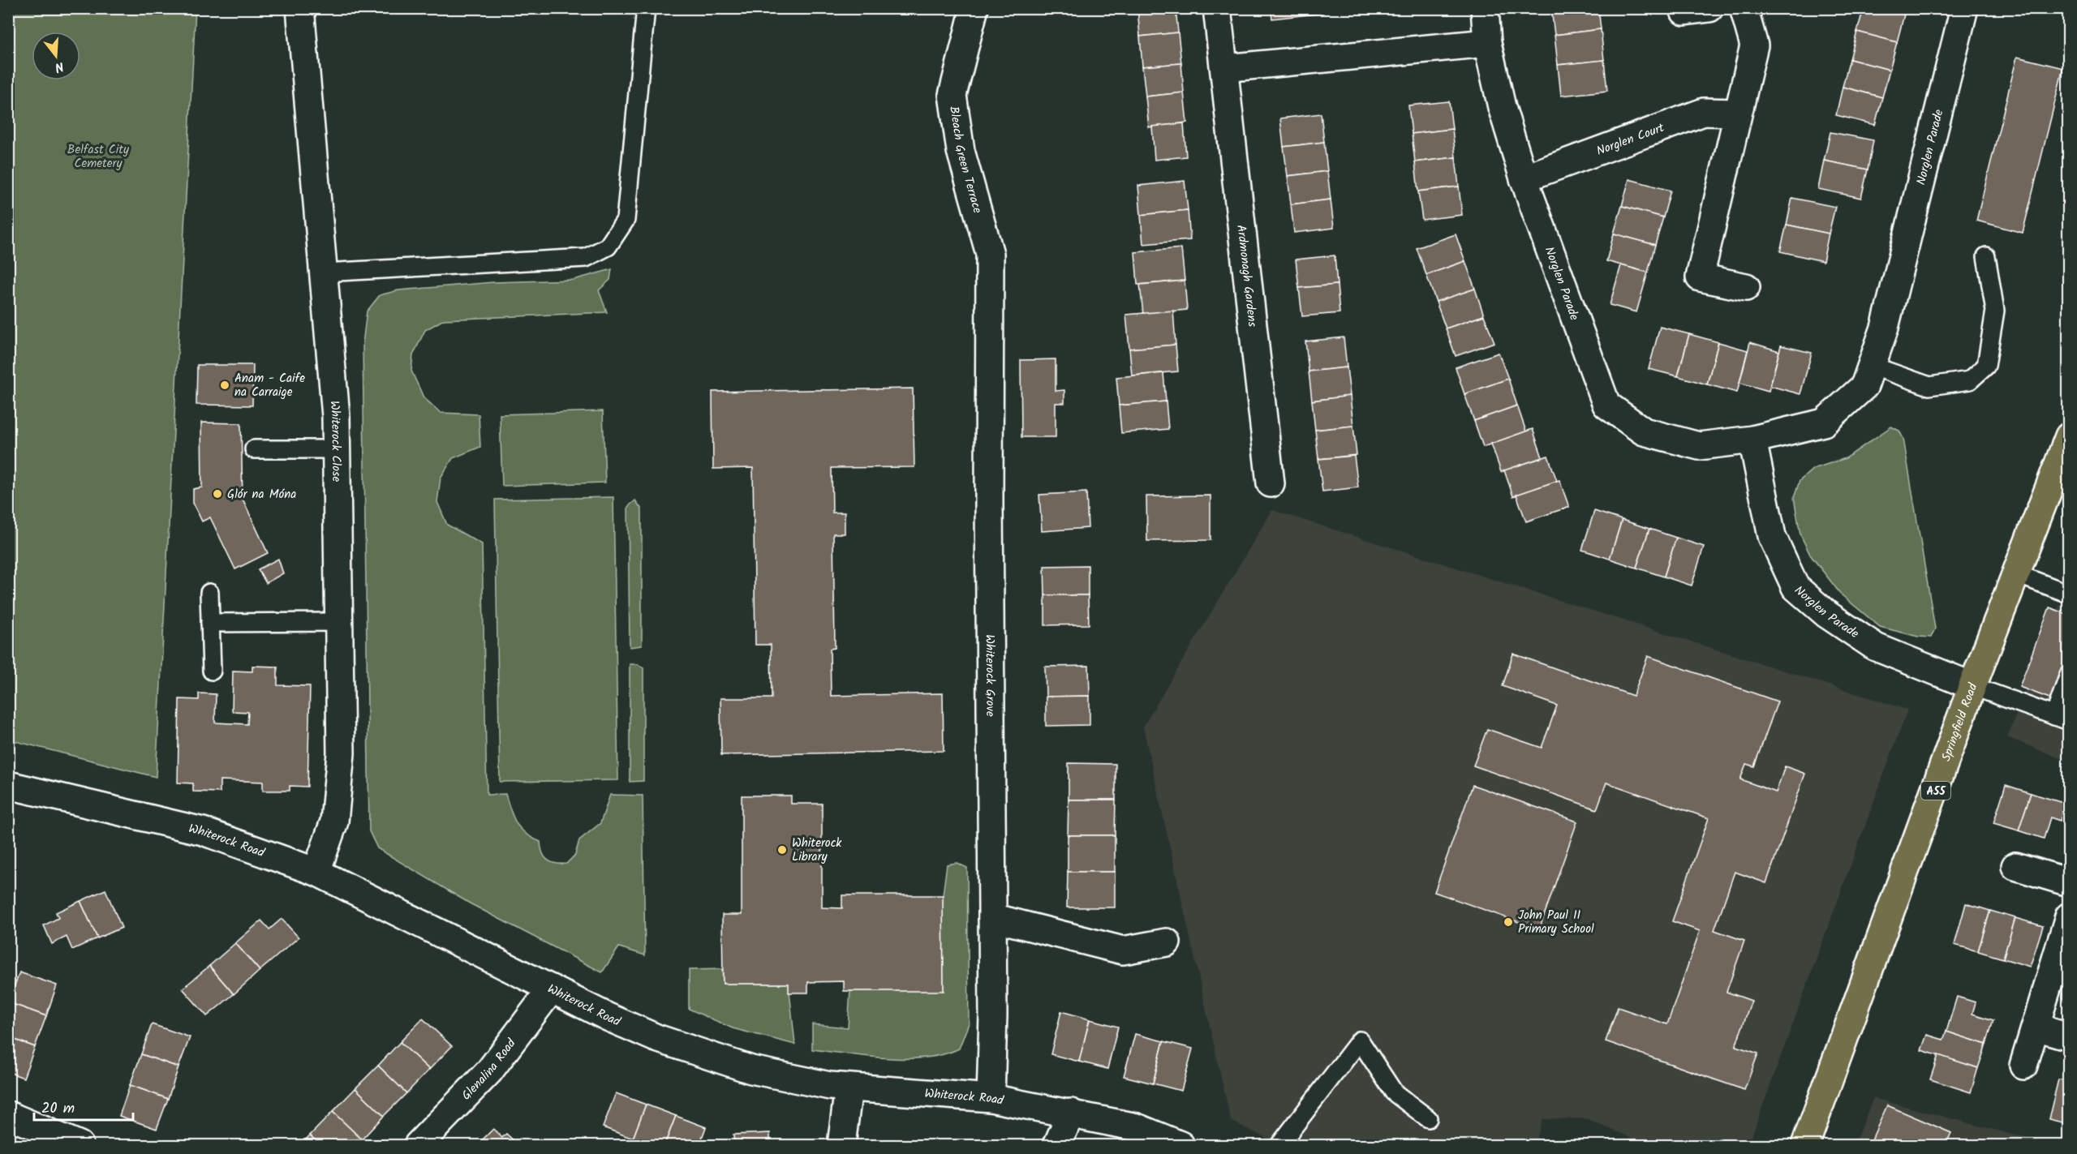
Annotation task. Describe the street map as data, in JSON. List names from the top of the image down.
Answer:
{
  "streets": {
    "highway": ["Springfield Road", "A55"],
    "street": [
      "Norglen Court",
      "Norglen Parade",
      "Bleach Green Terrace",
      "Ardmonagh Gardens",
      "Whiterock Close",
      "Whiterock Grove",
      "Whiterock Road",
      "Glenalina Road"
    ]
  },
  "crossings": [
    ["Norglen Court", "Norglen Parade"],
    ["Norglen Parade", "Springfield Road"],
    ["Bleach Green Terrace", "Whiterock Grove"],
    ["Whiterock Close", "Whiterock Road"],
    ["Whiterock Grove", "Whiterock Road"],
    ["Whiterock Road", "Glenalina Road"]
  ],
  "parks": ["Belfast City Cemetery"],
  "places": [
    "Anam - Caife na Carraige",
    "Glór na Móna",
    "Whiterock Library",
    "John Paul II Primary School"
  ],
  "scale_bar": "20 m",
  "north": "bottom"
}
